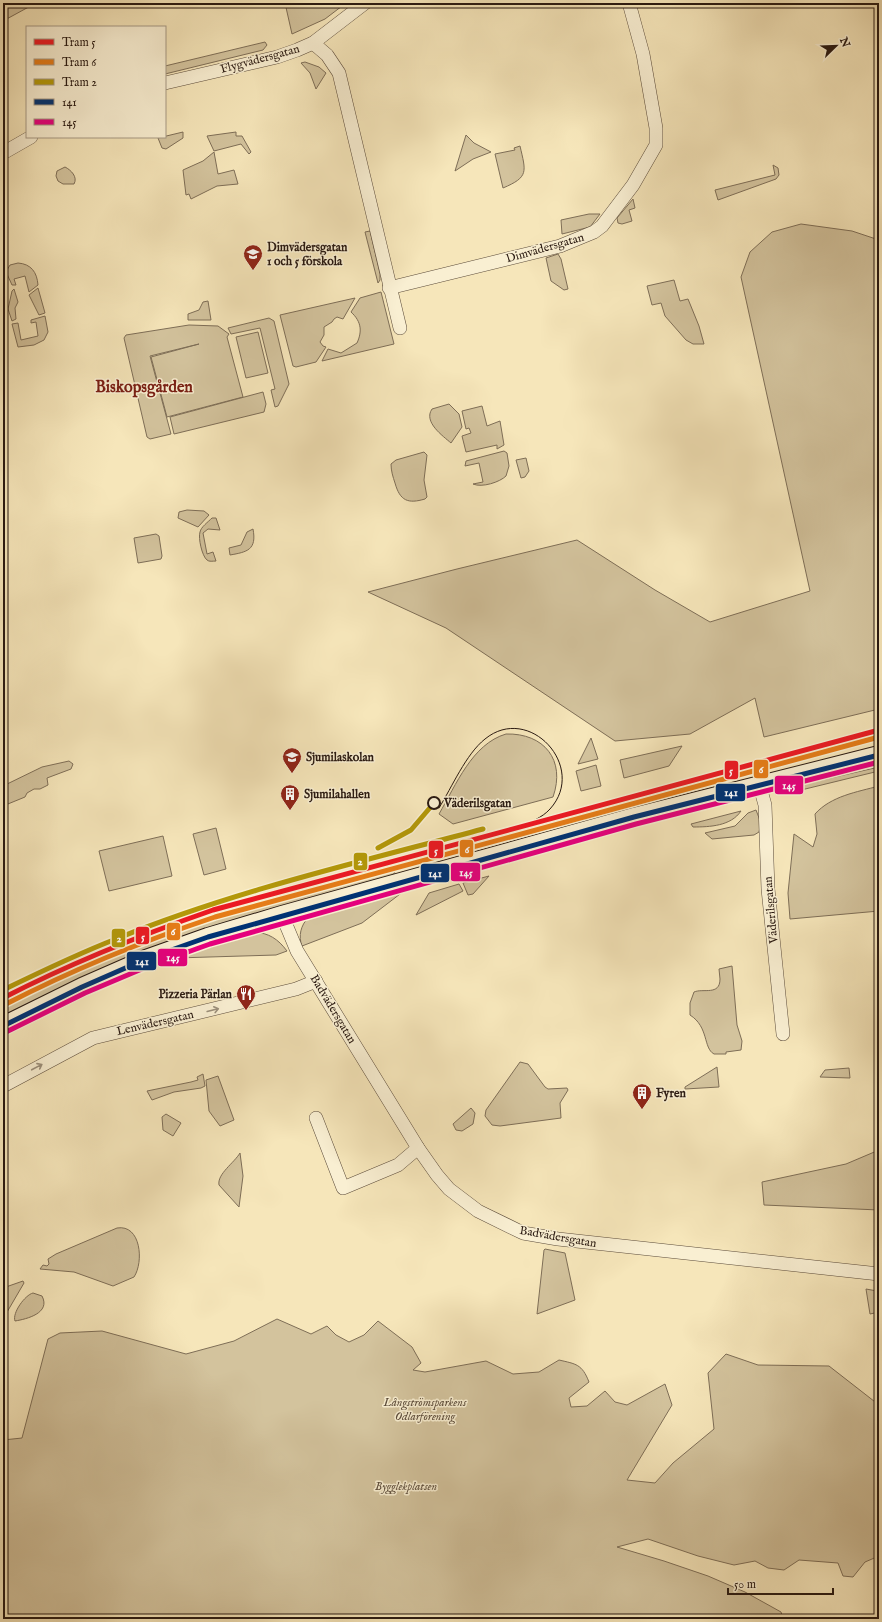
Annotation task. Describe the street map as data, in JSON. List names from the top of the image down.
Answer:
{
  "streets": {
    "street": [
      "Flygvädersgatan",
      "Dimvädersgatan",
      "Väderilsgatan",
      "Badvädersgatan",
      "Lenvädersgatan"
    ]
  },
  "crossings": [
    ["Badvädersgatan", "Lenvädersgatan"]
  ],
  "districts": ["Biskopsgården"],
  "parks": ["Långströmsparkens Odlarförening", "Bygglekplatsen"],
  "places": {
    "school or university": ["Dimvädersgatan 1 och 5 förskola", "Sjumilaskolan"],
    "other": ["Väderilsgatan"],
    "building": ["Sjumilahallen", "Fyren"],
    "restaurant": ["Pizzeria Pärlan"]
  },
  "lines": [
    "tram line 5",
    "tram line 6",
    "transit line 141",
    "transit line 145",
    "tram line 2"
  ],
  "legend": [
    "Tram 5",
    "Tram 6",
    "Tram 2",
    "141",
    "145"
  ],
  "scale_bar": "50 m",
  "north": "top right"
}
